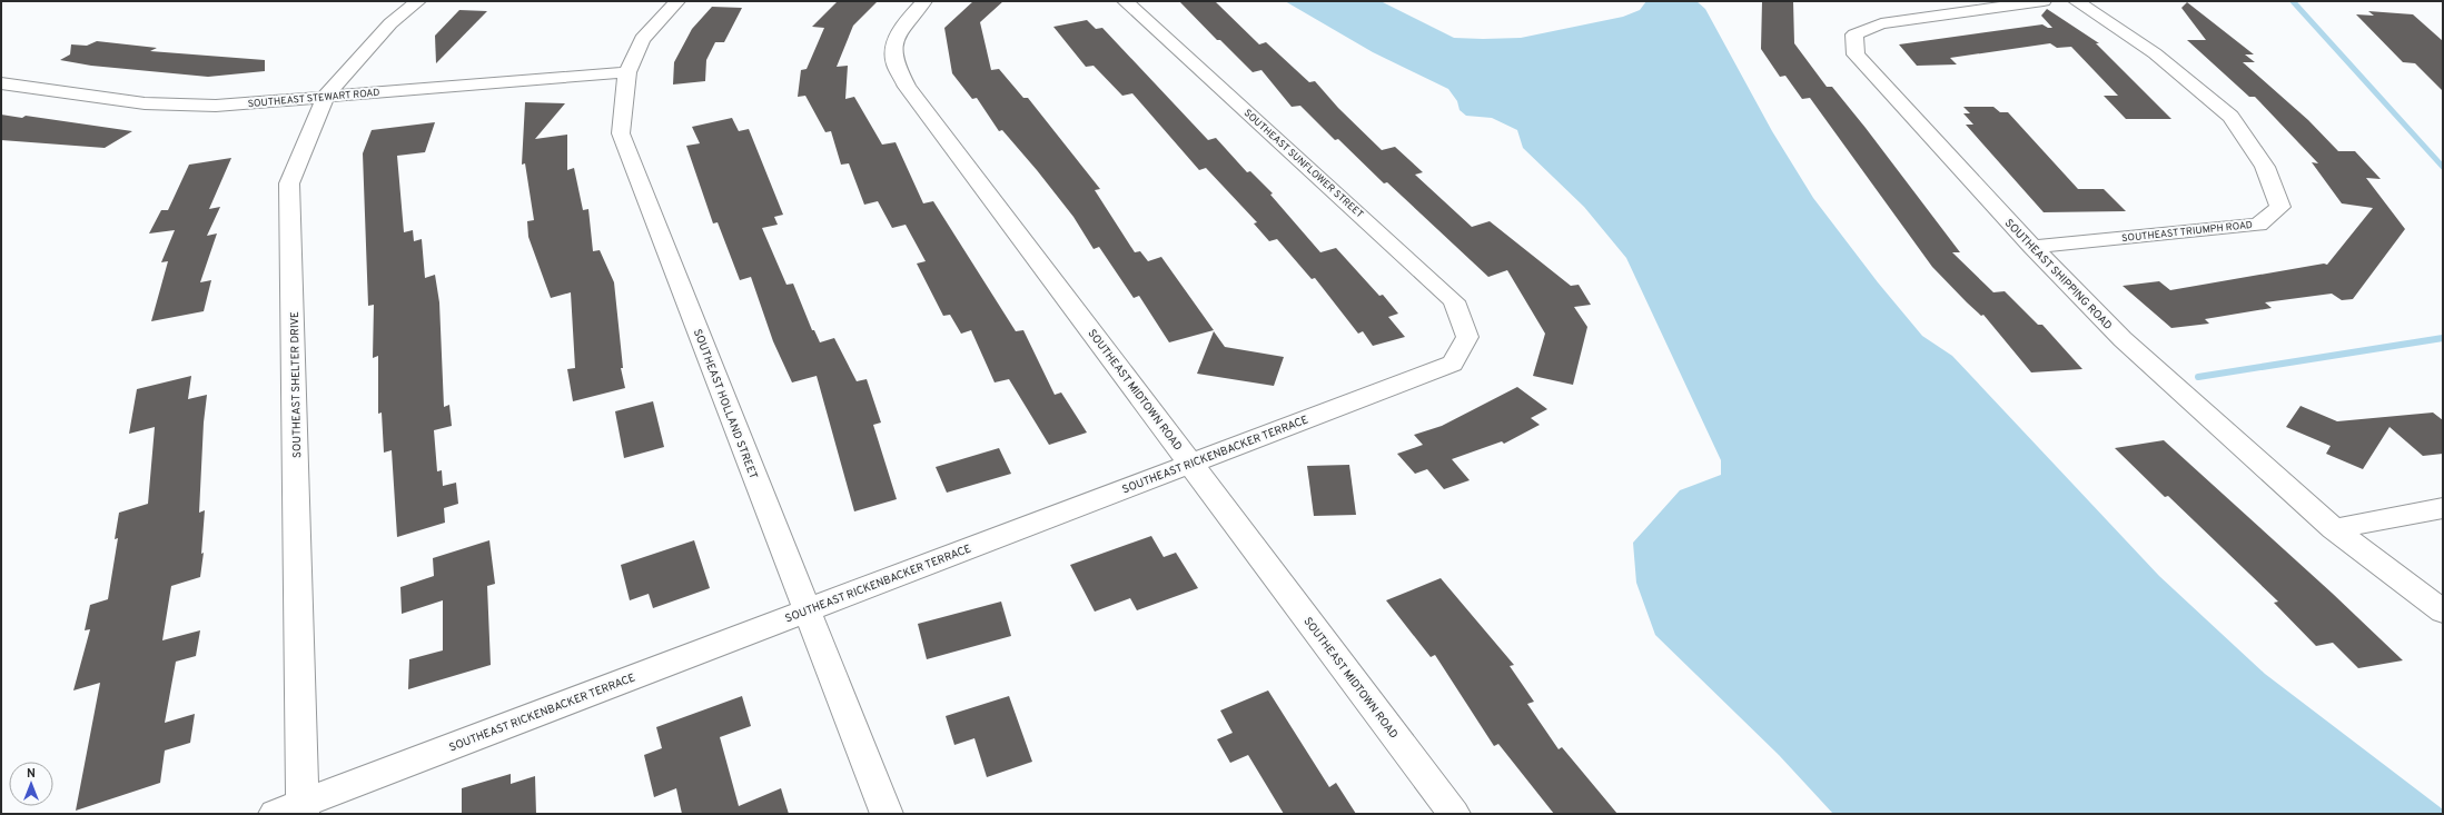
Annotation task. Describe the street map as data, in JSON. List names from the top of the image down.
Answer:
{
  "streets": {
    "street": [
      "SOUTHEAST STEWART ROAD",
      "SOUTHEAST SUNFLOWER STREET",
      "SOUTHEAST TRIUMPH ROAD",
      "SOUTHEAST SHIPPING ROAD",
      "SOUTHEAST SHELTER DRIVE",
      "SOUTHEAST MIDTOWN ROAD",
      "SOUTHEAST HOLLAND STREET",
      "SOUTHEAST RICKENBACKER TERRACE"
    ]
  },
  "crossings": [
    ["SOUTHEAST STEWART ROAD", "SOUTHEAST SHELTER DRIVE"],
    ["SOUTHEAST STEWART ROAD", "SOUTHEAST HOLLAND STREET"],
    ["SOUTHEAST SUNFLOWER STREET", "SOUTHEAST RICKENBACKER TERRACE"],
    ["SOUTHEAST TRIUMPH ROAD", "SOUTHEAST SHIPPING ROAD"],
    ["SOUTHEAST SHELTER DRIVE", "SOUTHEAST RICKENBACKER TERRACE"],
    ["SOUTHEAST MIDTOWN ROAD", "SOUTHEAST RICKENBACKER TERRACE"],
    ["SOUTHEAST HOLLAND STREET", "SOUTHEAST RICKENBACKER TERRACE"]
  ],
  "north": "top"
}
